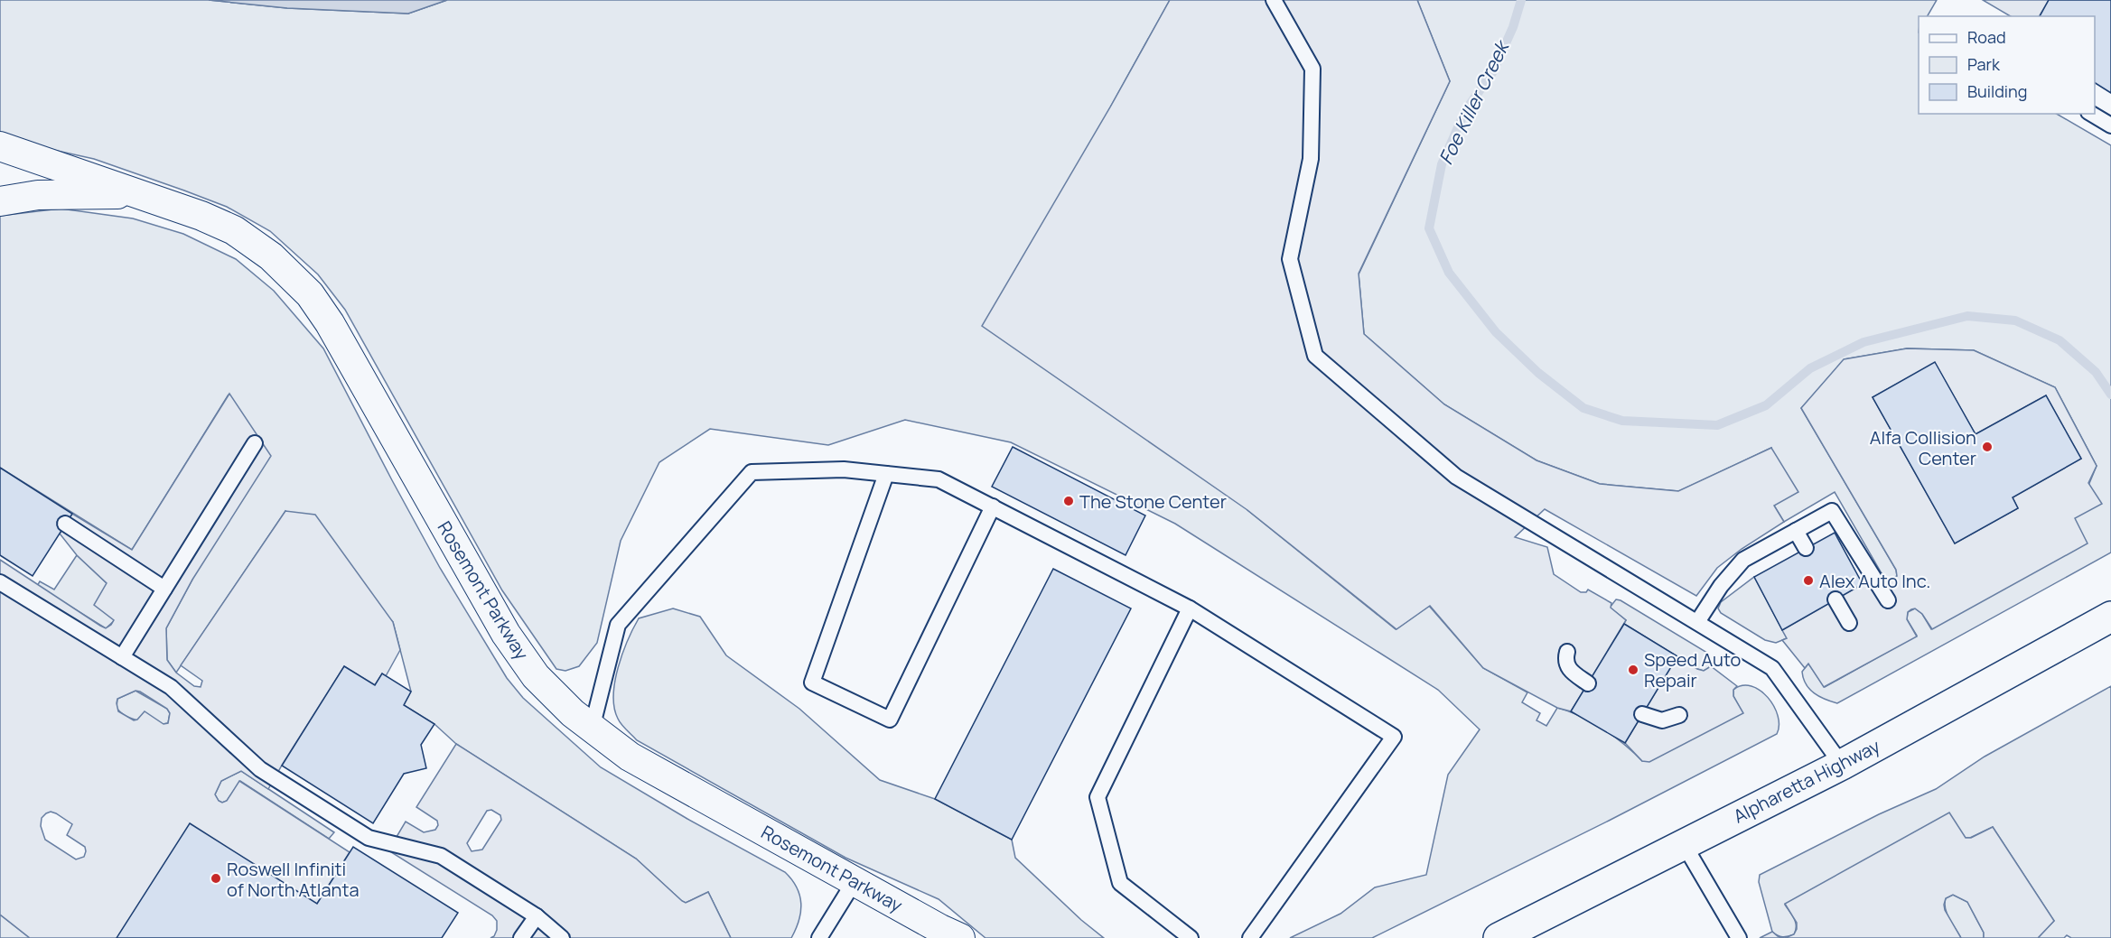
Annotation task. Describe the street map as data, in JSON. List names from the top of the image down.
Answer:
{
  "streets": {
    "highway": ["Alpharetta Highway"],
    "street": ["Rosemont Parkway"]
  },
  "water": ["Foe Killer Creek"],
  "places": [
    "Alfa Collision Center",
    "The Stone Center",
    "Alex Auto Inc.",
    "Speed Auto Repair",
    "Roswell Infiniti of North Atlanta"
  ],
  "legend": ["Road", "Park", "Building"]
}
